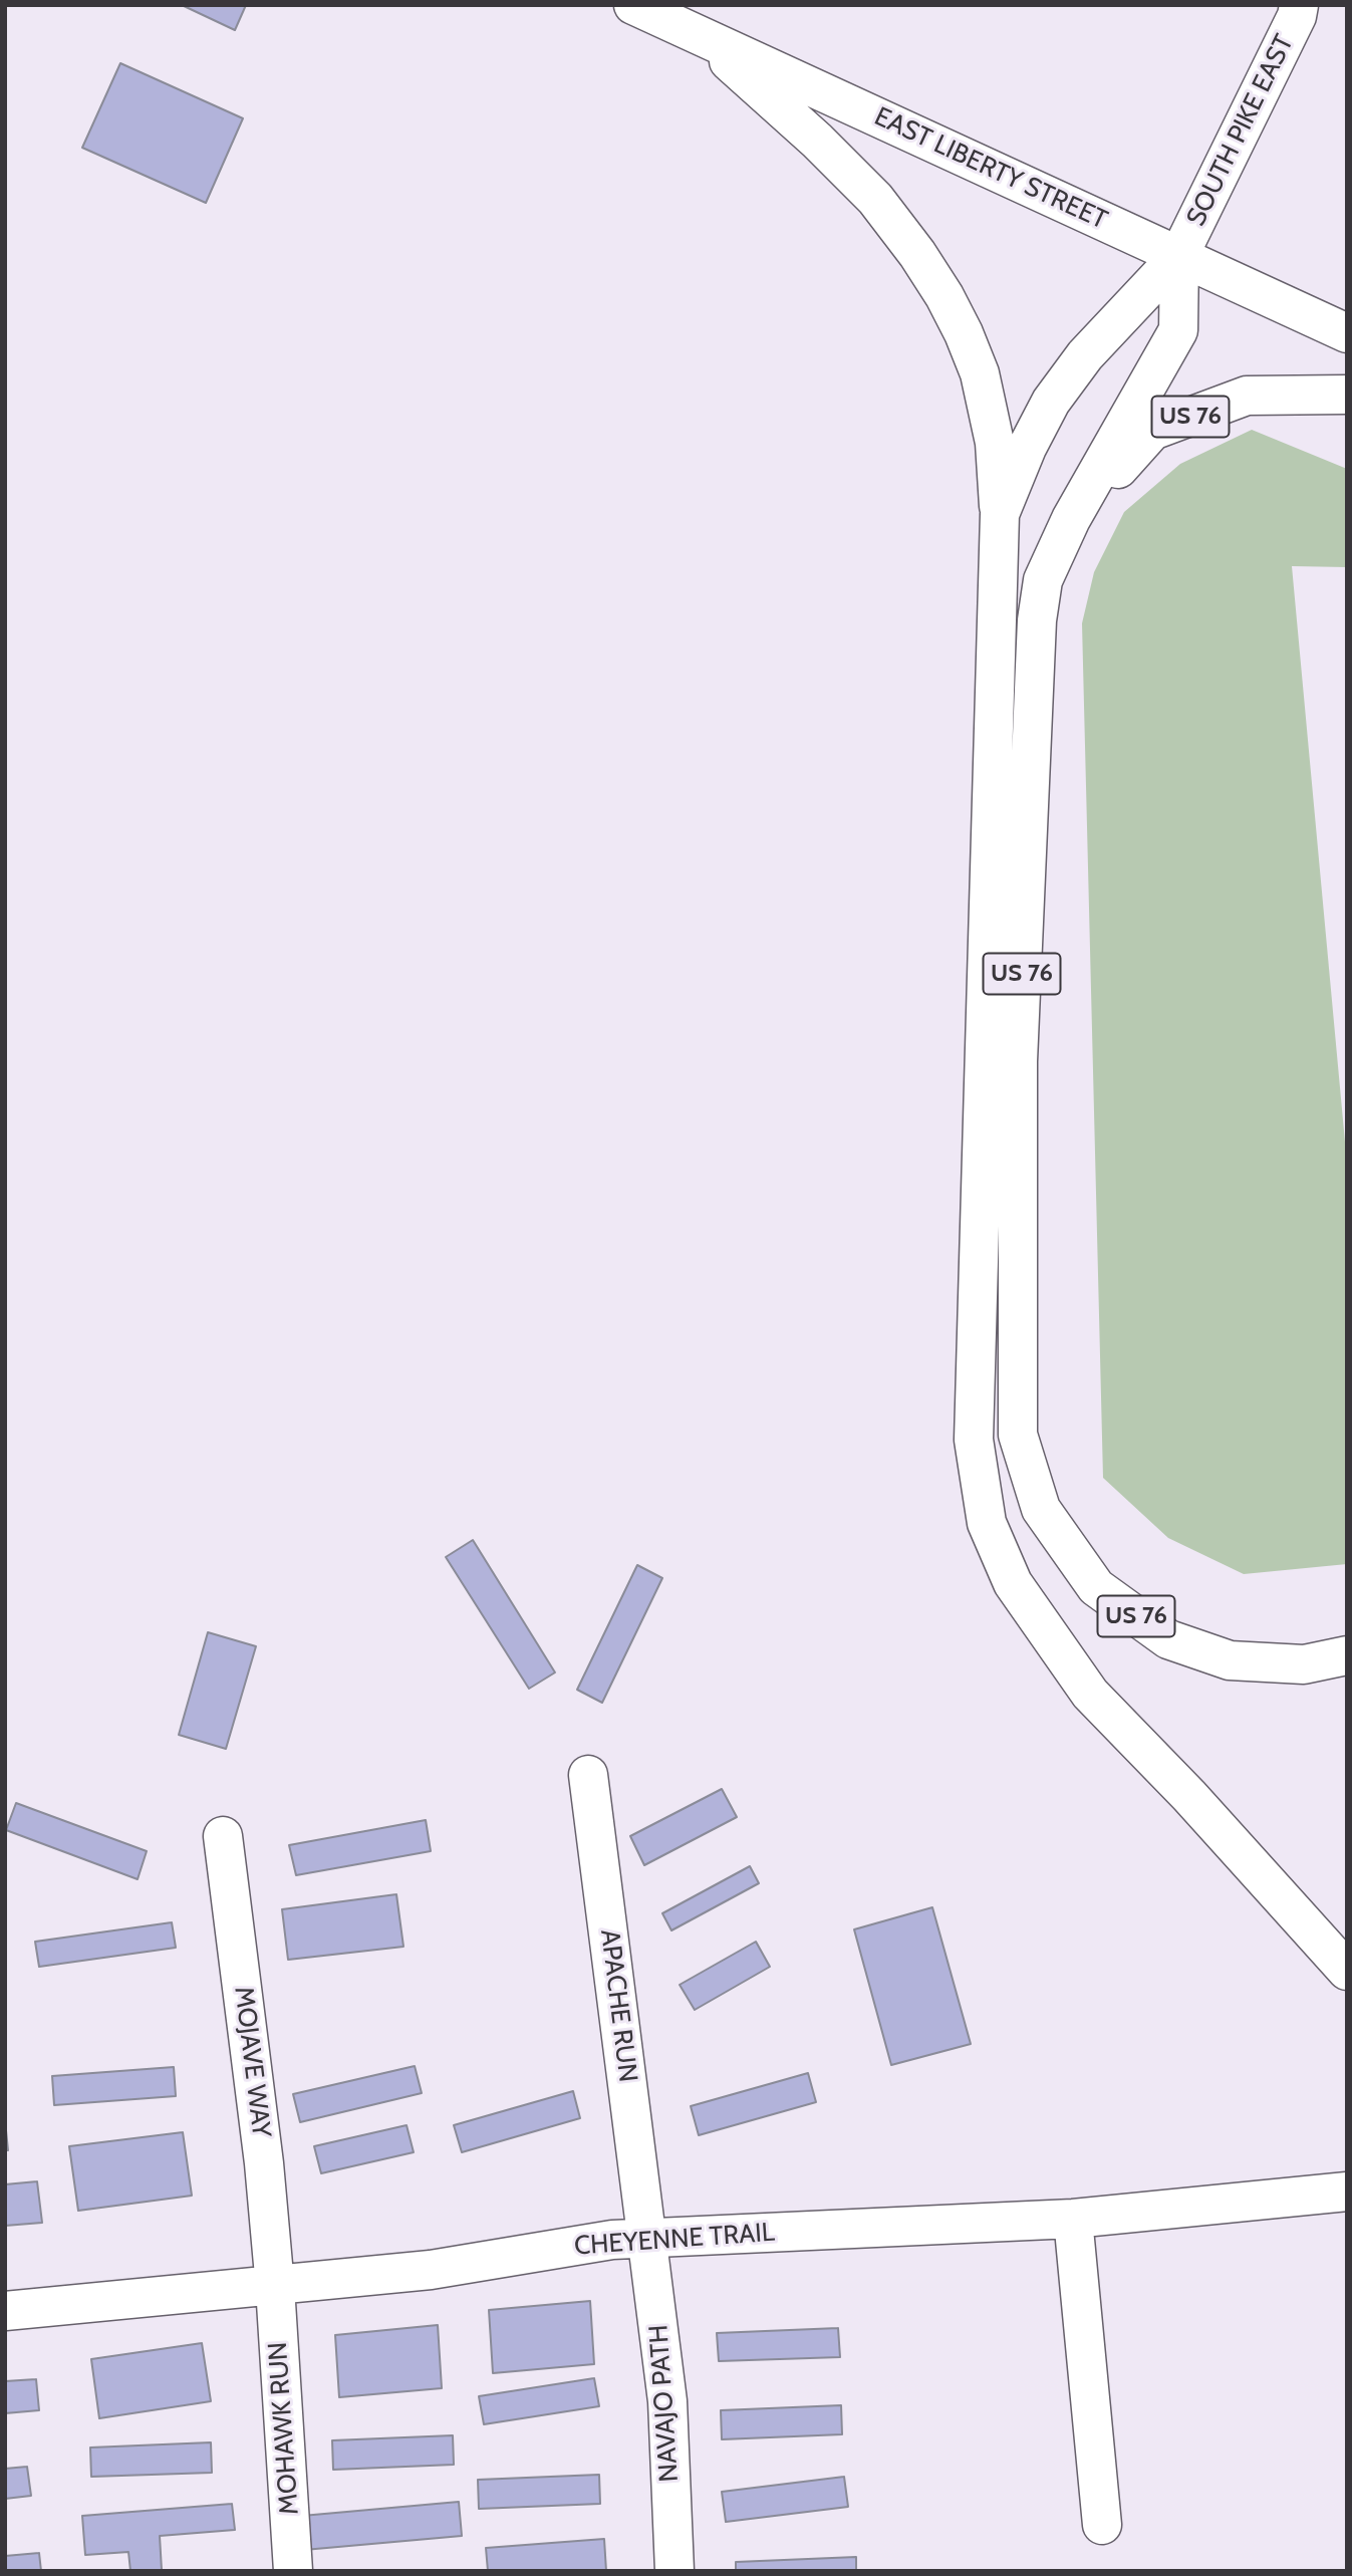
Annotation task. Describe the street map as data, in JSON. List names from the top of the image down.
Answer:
{
  "streets": {
    "main road": [
      "SOUTH PIKE EAST",
      "EAST LIBERTY STREET",
      "US 76",
      "APACHE RUN",
      "MOJAVE WAY",
      "CHEYENNE TRAIL",
      "NAVAJO PATH",
      "MOHAWK RUN"
    ]
  },
  "crossings": [
    ["SOUTH PIKE EAST", "EAST LIBERTY STREET"],
    ["APACHE RUN", "CHEYENNE TRAIL"],
    ["APACHE RUN", "NAVAJO PATH"],
    ["MOJAVE WAY", "CHEYENNE TRAIL"],
    ["MOJAVE WAY", "MOHAWK RUN"],
    ["CHEYENNE TRAIL", "NAVAJO PATH"],
    ["CHEYENNE TRAIL", "MOHAWK RUN"]
  ]
}
